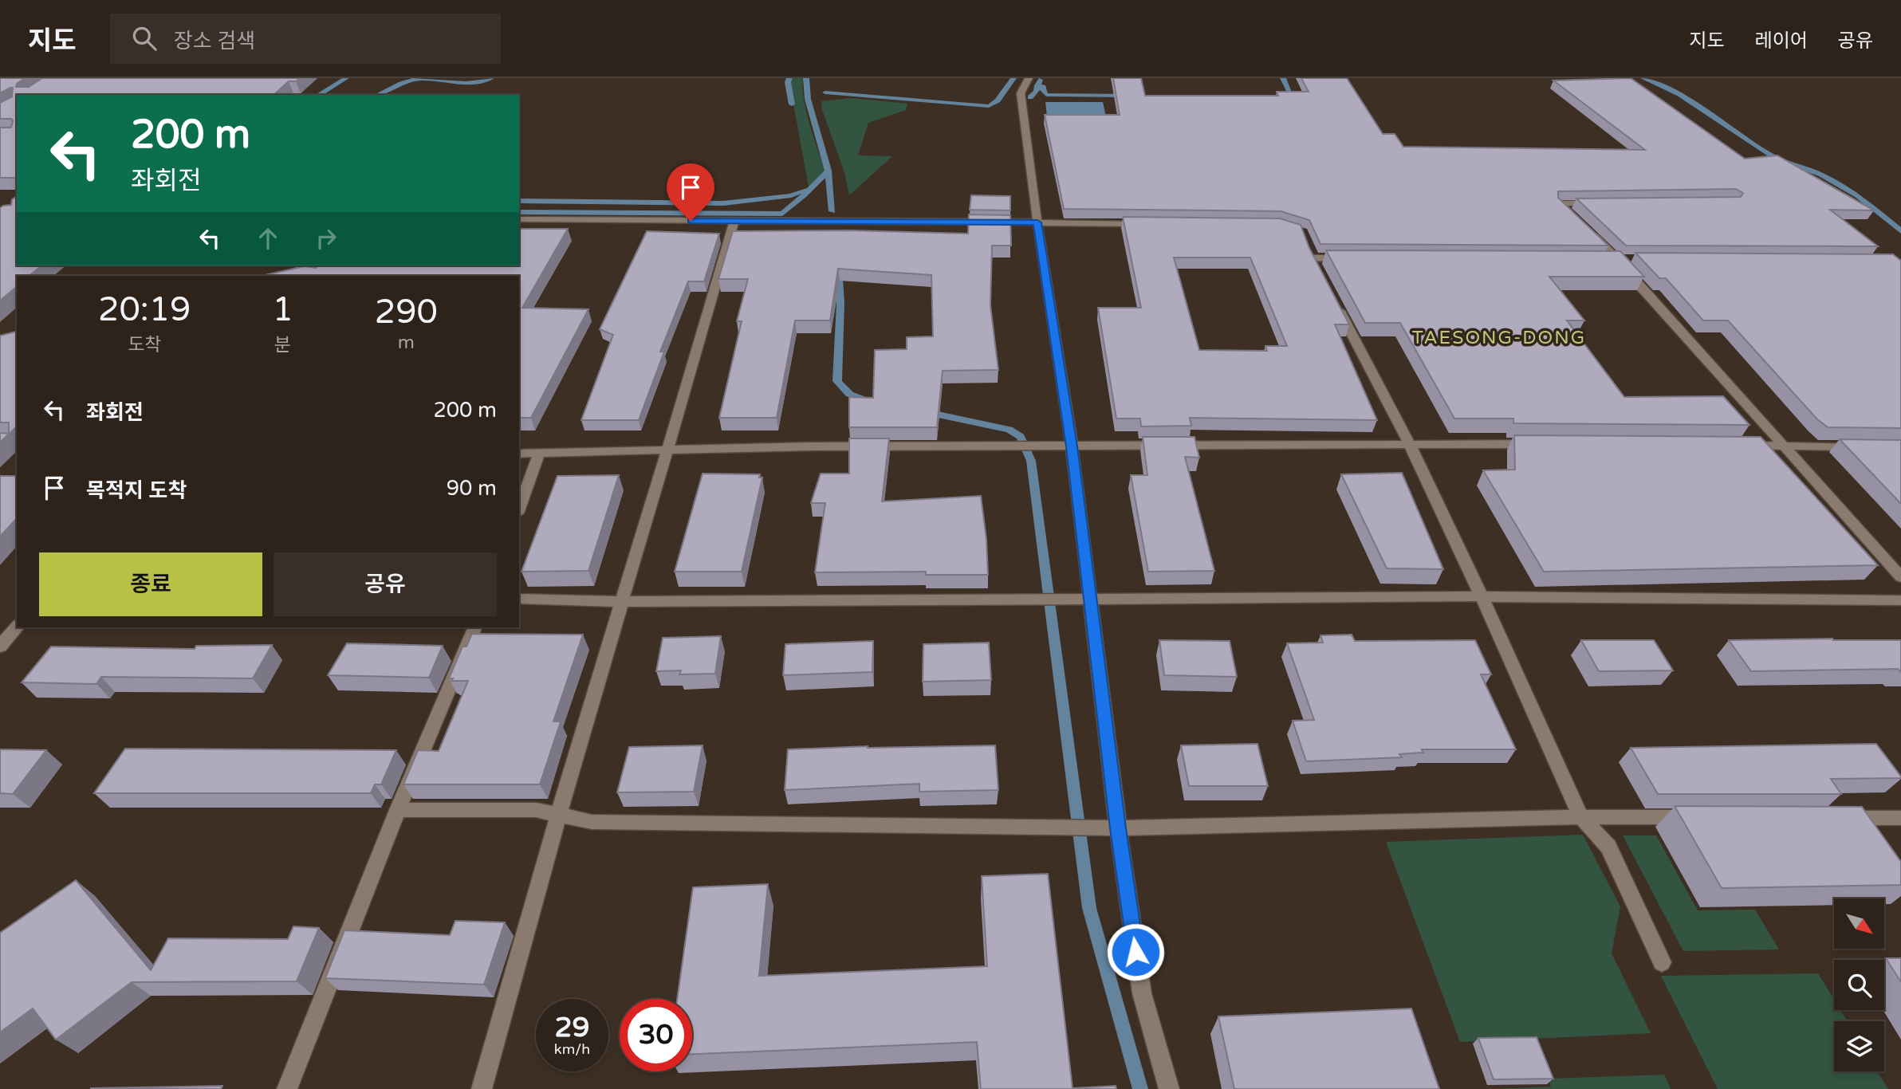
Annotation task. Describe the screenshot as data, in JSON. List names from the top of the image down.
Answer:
{
  "districts": ["TAESONG-DONG"],
  "north": "bottom right",
  "page": {
    "header": "지도",
    "search": "장소 검색",
    "nav": ["지도", "레이어", "공유"],
    "turn": ["200 m", "좌회전"],
    "eta": [
      "20:19",
      "도착",
      "1",
      "분",
      "290",
      "m"
    ],
    "list": [
      {
        "name": "좌회전",
        "value": "200 m"
      },
      {
        "name": "목적지 도착",
        "value": "90 m"
      }
    ],
    "buttons": ["종료", "공유"],
    "speed": "29 km/h",
    "limit": "30"
  }
}
